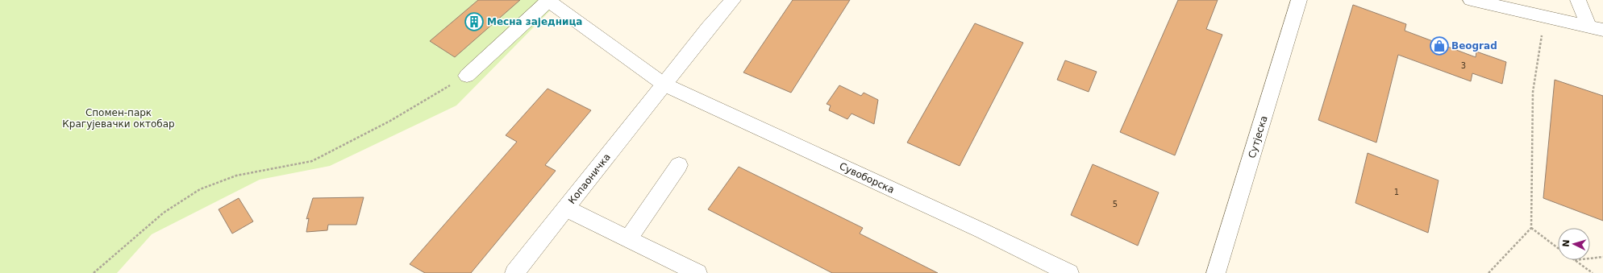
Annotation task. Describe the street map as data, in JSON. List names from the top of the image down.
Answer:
{
  "streets": {
    "street": ["Сутјеска", "Сувоборска", "Копаоничка"]
  },
  "crossings": [
    ["Сувоборска", "Копаоничка"]
  ],
  "parks": ["Спомен-парк Крагујевачки октобар"],
  "places": {
    "building": ["Месна заједница"],
    "shop": ["Beograd"]
  },
  "house_numbers": ["3", "1", "5"],
  "north": "left"
}
